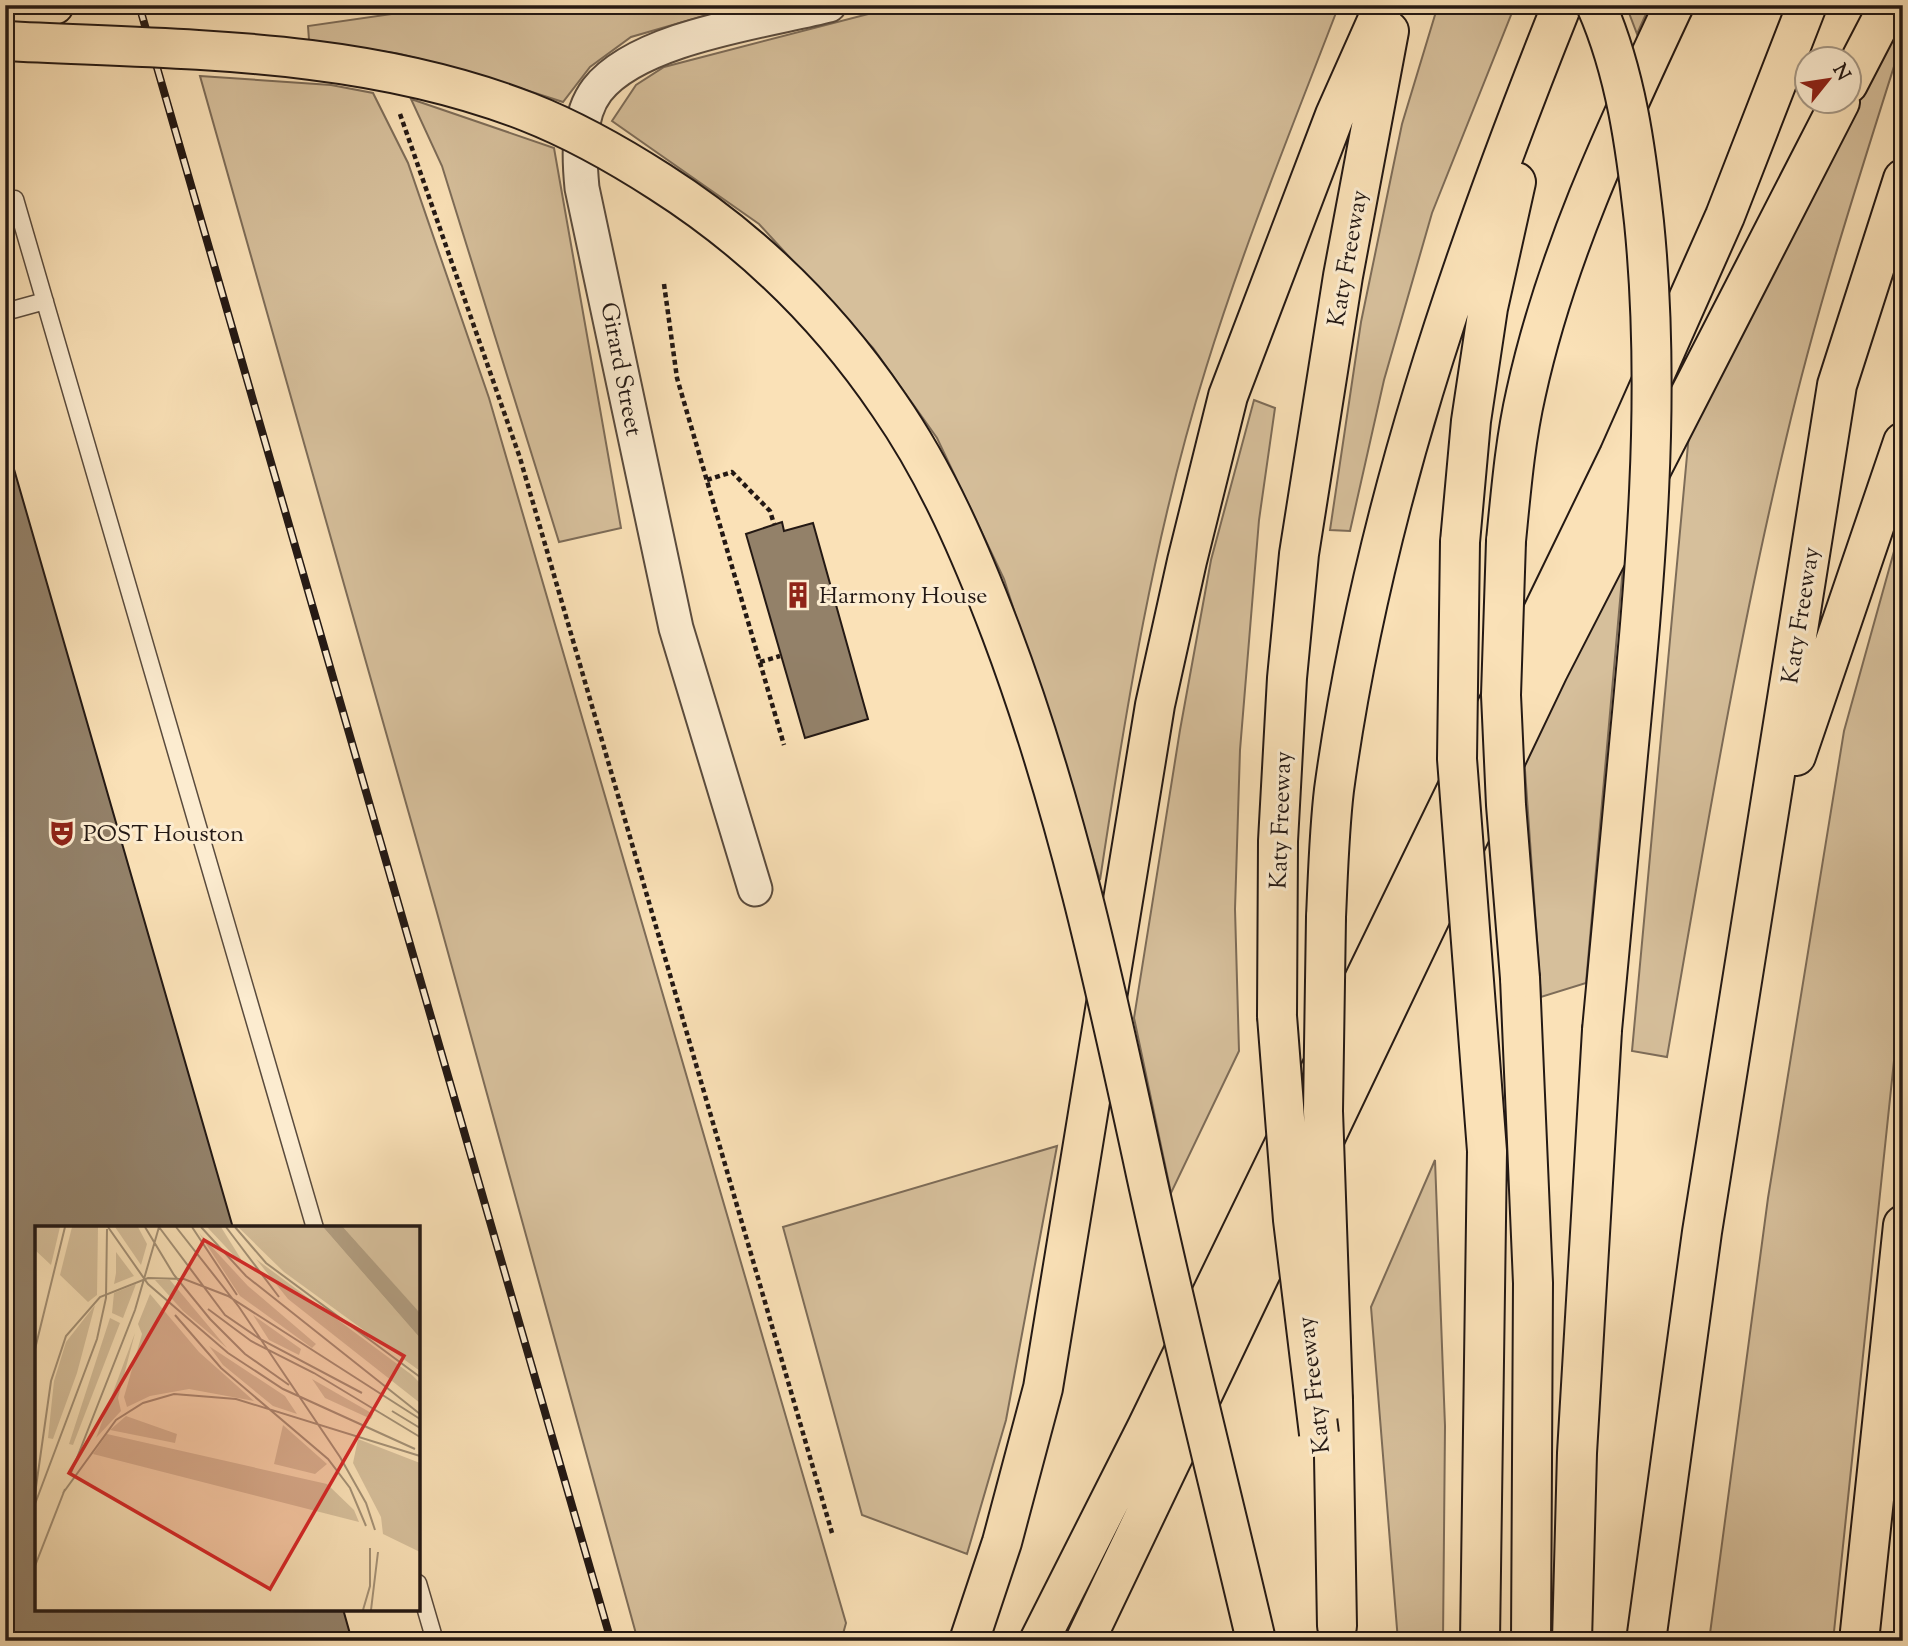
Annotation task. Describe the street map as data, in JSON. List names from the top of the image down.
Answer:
{
  "streets": {
    "highway": ["Katy Freeway"],
    "street": ["Girard Street"]
  },
  "places": {
    "building": ["Harmony House"],
    "theatre": ["POST Houston"]
  },
  "north": "top right"
}
